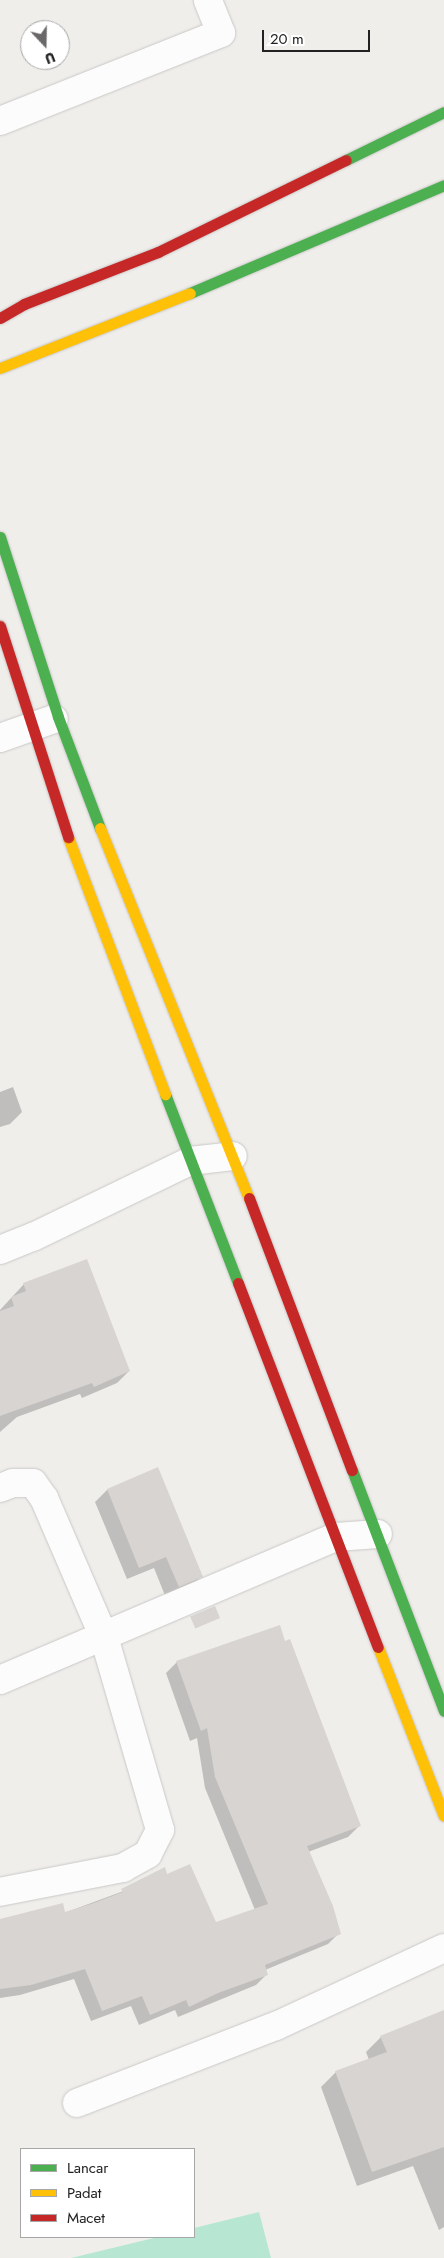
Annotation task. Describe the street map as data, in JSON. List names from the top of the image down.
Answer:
{
  "legend": ["Lancar", "Padat", "Macet"],
  "scale_bar": "20 m",
  "north": "bottom"
}
